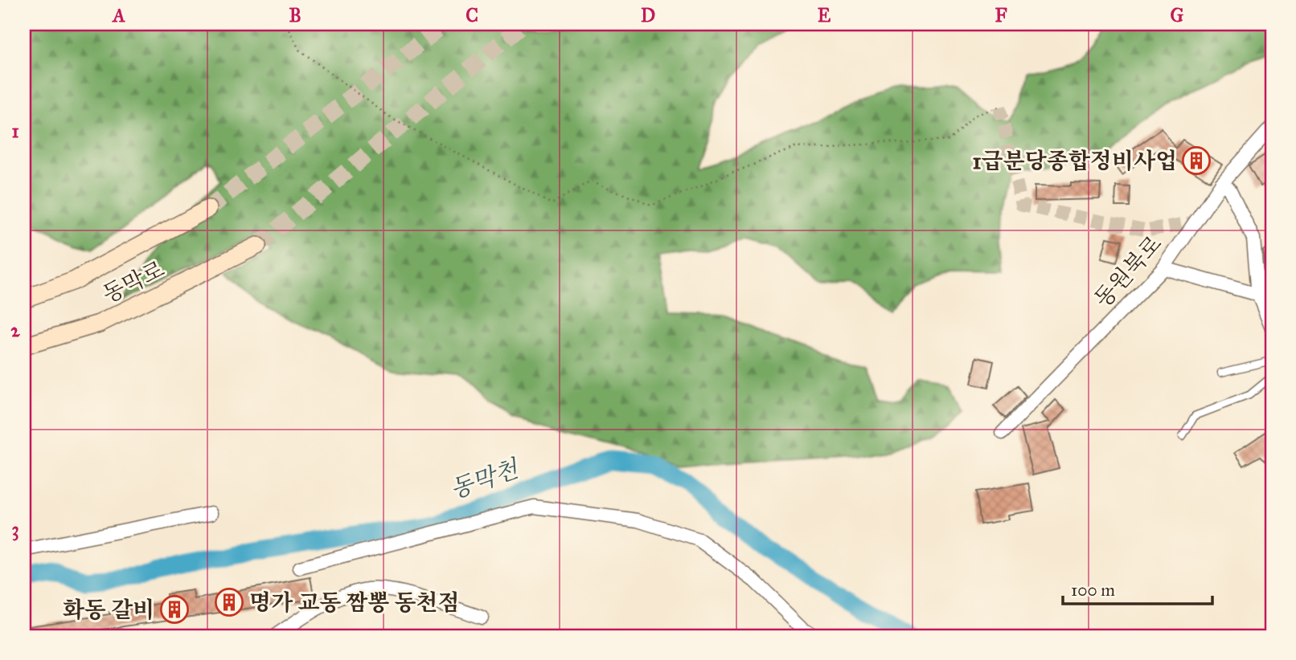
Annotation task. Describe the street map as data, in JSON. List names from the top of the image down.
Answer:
{
  "streets": {
    "main road": ["동막로"],
    "street": ["동원북로"]
  },
  "water": ["동막천"],
  "places": {
    "building": ["1급분당종합정비사업", "명가 교동 짬뽕 동천점", "화동 갈비"]
  },
  "scale_bar": "100 m",
  "grid": {
    "columns": [
      "A",
      "B",
      "C",
      "D",
      "E",
      "F",
      "G"
    ],
    "rows": ["1", "2", "3"]
  }
}
